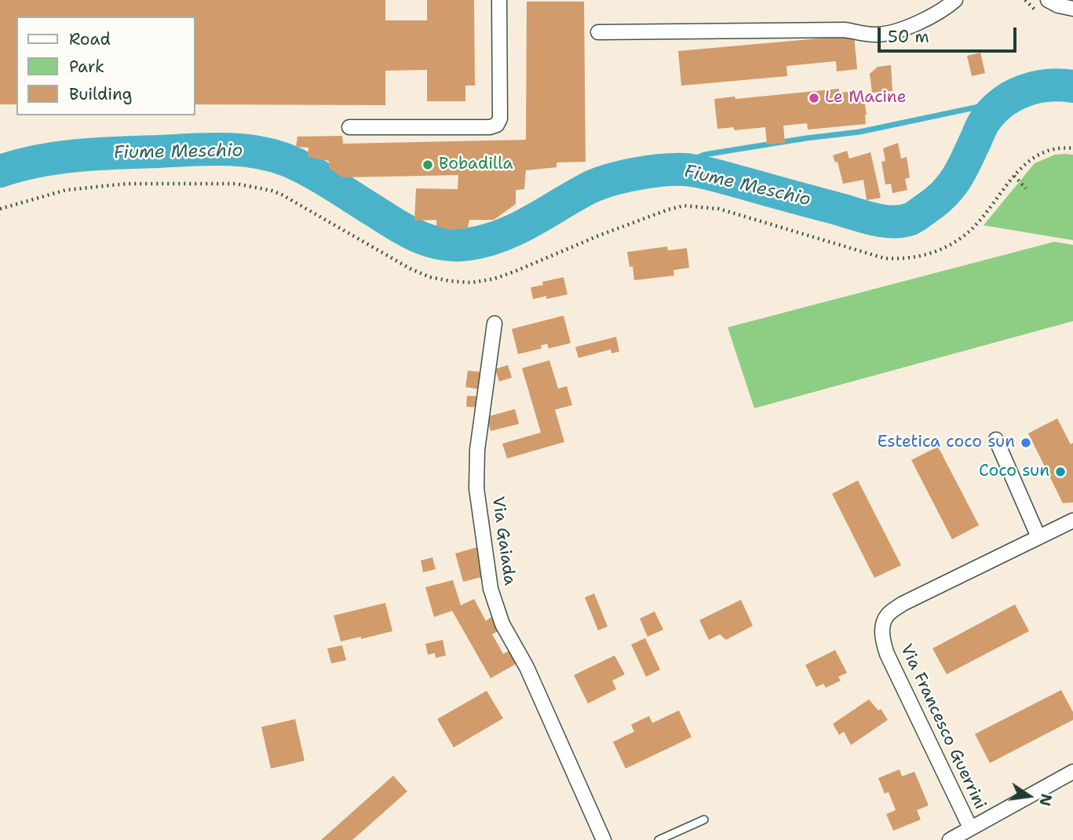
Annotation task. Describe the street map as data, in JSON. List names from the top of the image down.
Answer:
{
  "streets": {
    "street": ["Via Gaiada", "Via Francesco Guerrini"]
  },
  "water": ["Fiume Meschio"],
  "places": [
    "Le Macine",
    "Bobadilla",
    "Estetica coco sun",
    "Coco sun"
  ],
  "legend": ["Road", "Park", "Building"],
  "scale_bar": "50 m",
  "north": "right"
}
